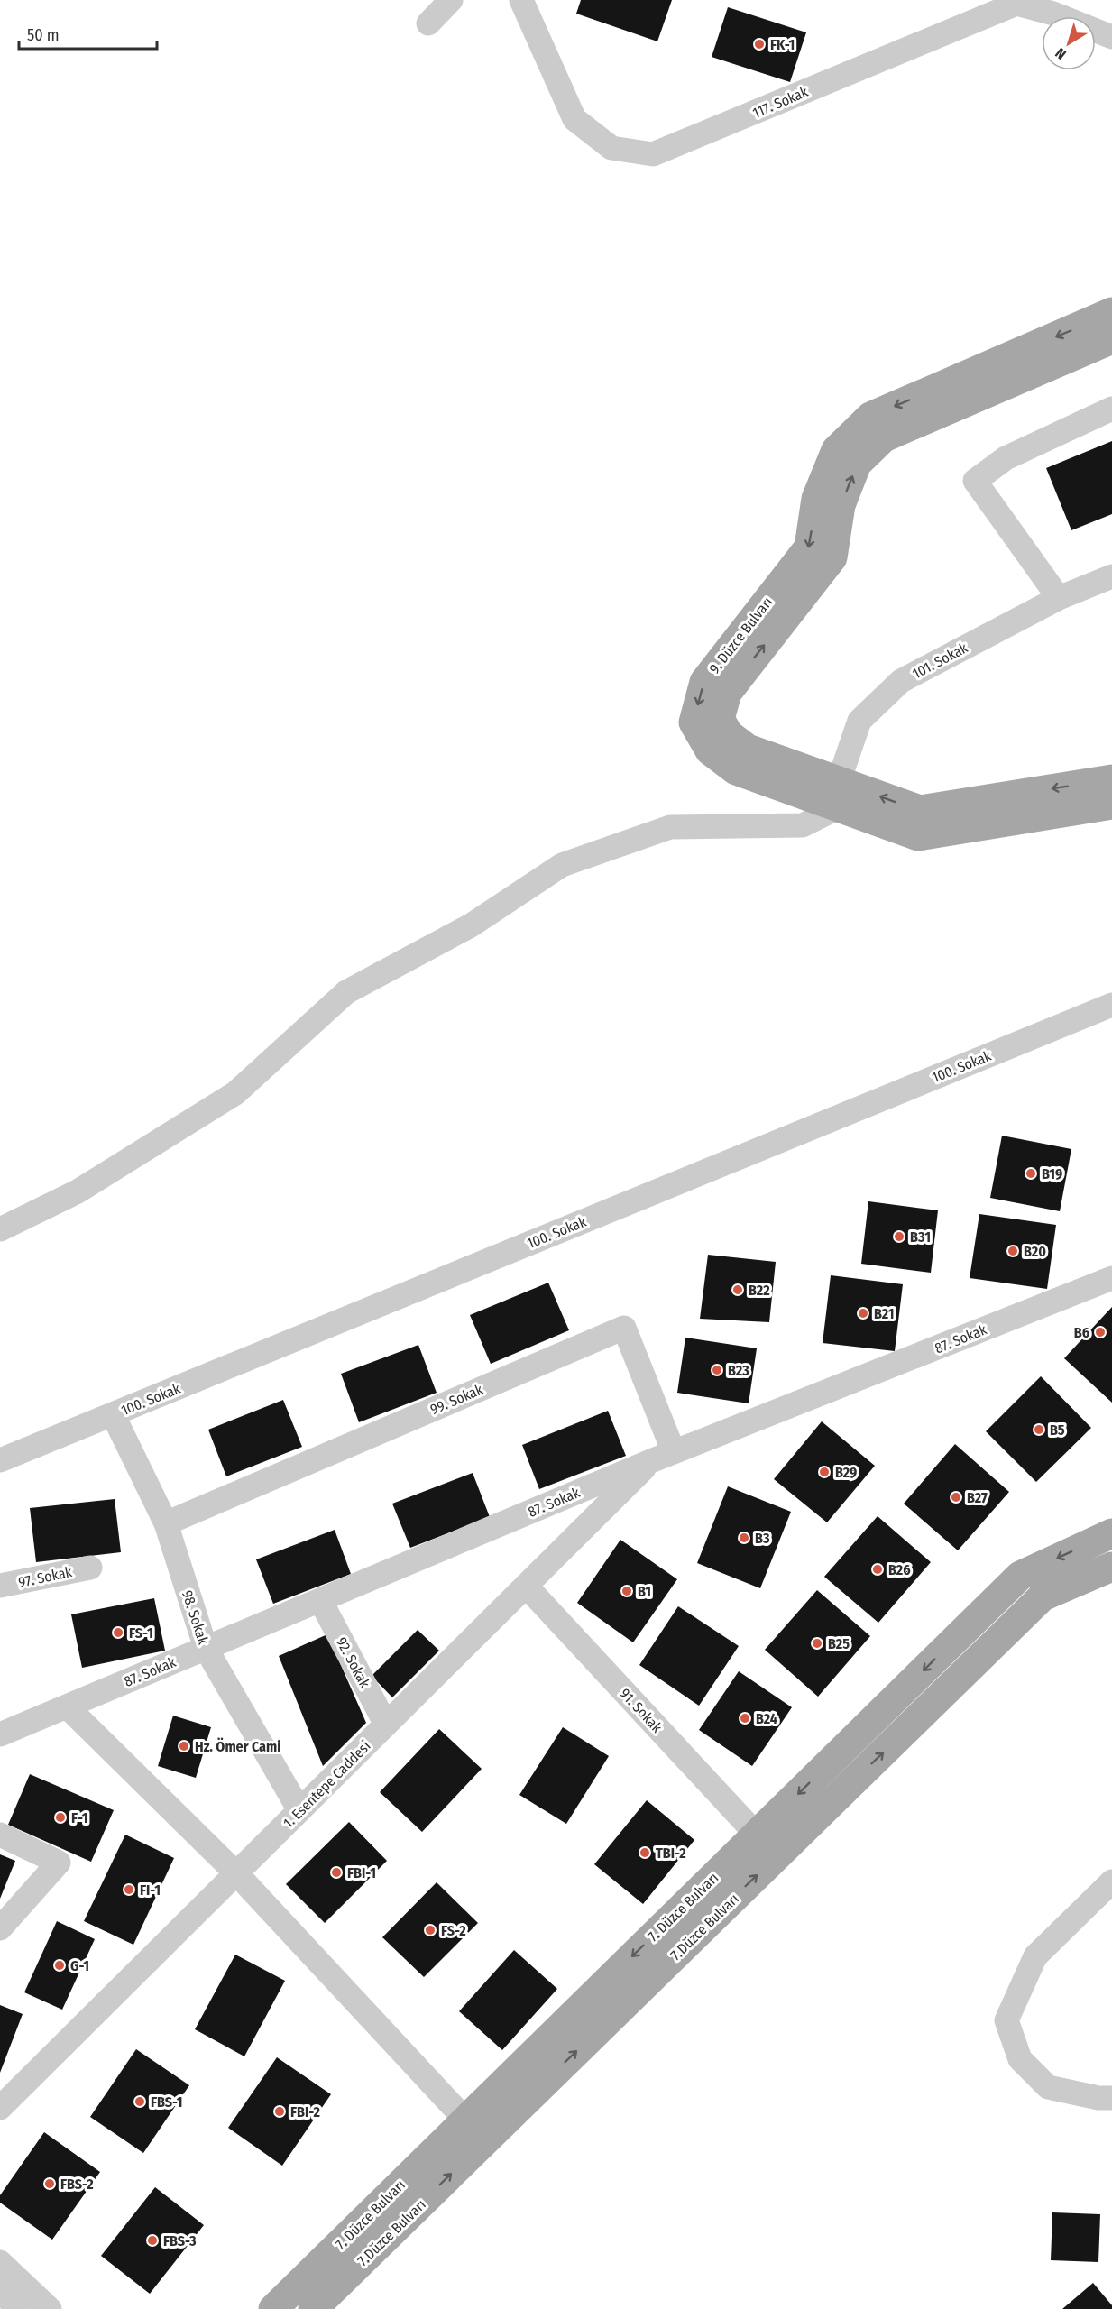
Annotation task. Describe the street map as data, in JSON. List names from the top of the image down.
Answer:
{
  "streets": {
    "main road": ["9. Düzce Bulvarı", "7. Düzce Bulvarı", "7.Düzce Bulvarı"],
    "street": [
      "117. Sokak",
      "101. Sokak",
      "100. Sokak",
      "87. Sokak",
      "99. Sokak",
      "97. Sokak",
      "98. Sokak",
      "92. Sokak",
      "91. Sokak",
      "1. Esentepe Caddesi"
    ]
  },
  "crossings": [
    ["9. Düzce Bulvarı", "101. Sokak"],
    ["100. Sokak", "98. Sokak"],
    ["87. Sokak", "99. Sokak"],
    ["87. Sokak", "98. Sokak"],
    ["87. Sokak", "92. Sokak"],
    ["87. Sokak", "1. Esentepe Caddesi"],
    ["99. Sokak", "98. Sokak"],
    ["99. Sokak", "1. Esentepe Caddesi"],
    ["98. Sokak", "1. Esentepe Caddesi"],
    ["92. Sokak", "1. Esentepe Caddesi"],
    ["91. Sokak", "1. Esentepe Caddesi"],
    ["91. Sokak", "7. Düzce Bulvarı"]
  ],
  "one_way": ["7. Düzce Bulvarı", "7.Düzce Bulvarı"],
  "places": [
    "FK-1",
    "B19",
    "B31",
    "B20",
    "B22",
    "B21",
    "B6",
    "B23",
    "B5",
    "B29",
    "B27",
    "B3",
    "B26",
    "B1",
    "FS-1",
    "B25",
    "B24",
    "Hz. Ömer Cami",
    "F-1",
    "TBI-2",
    "FBI-1",
    "FI-1",
    "FS-2",
    "G-1",
    "FBS-1",
    "FBI-2",
    "FBS-2",
    "FBS-3"
  ],
  "scale_bar": "50 m",
  "north": "bottom left"
}
